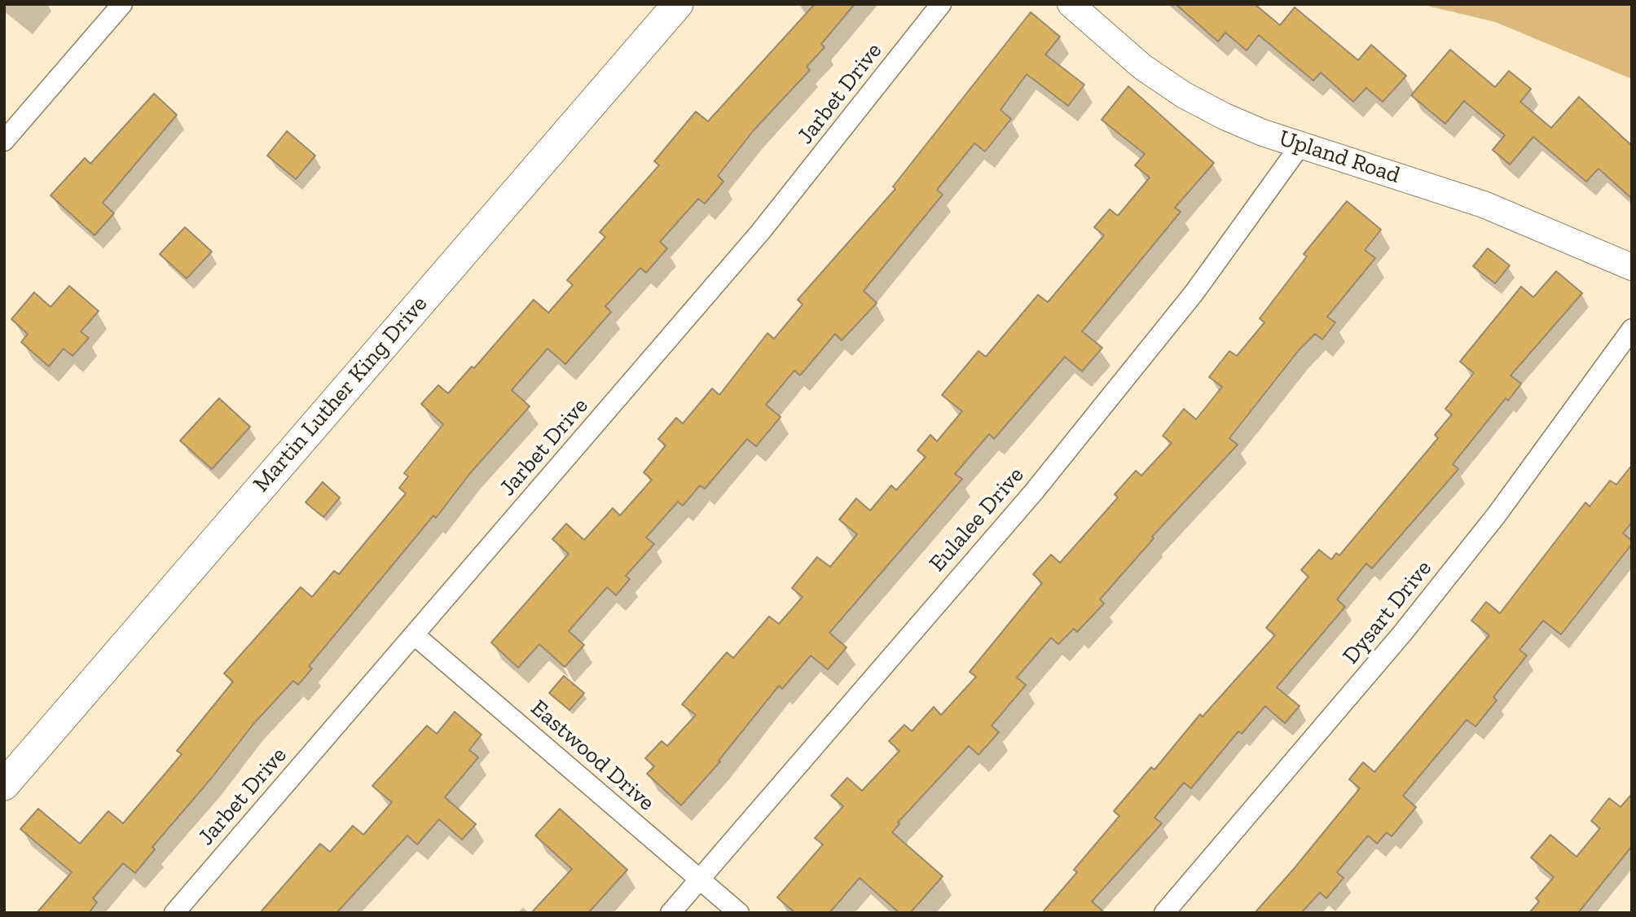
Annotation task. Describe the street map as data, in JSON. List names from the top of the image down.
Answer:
{
  "streets": {
    "main road": ["Martin Luther King Drive"],
    "street": [
      "Jarbet Drive",
      "Upland Road",
      "Eulalee Drive",
      "Dysart Drive",
      "Eastwood Drive"
    ]
  },
  "crossings": [
    ["Jarbet Drive", "Eastwood Drive"],
    ["Upland Road", "Eulalee Drive"],
    ["Eulalee Drive", "Eastwood Drive"]
  ]
}
